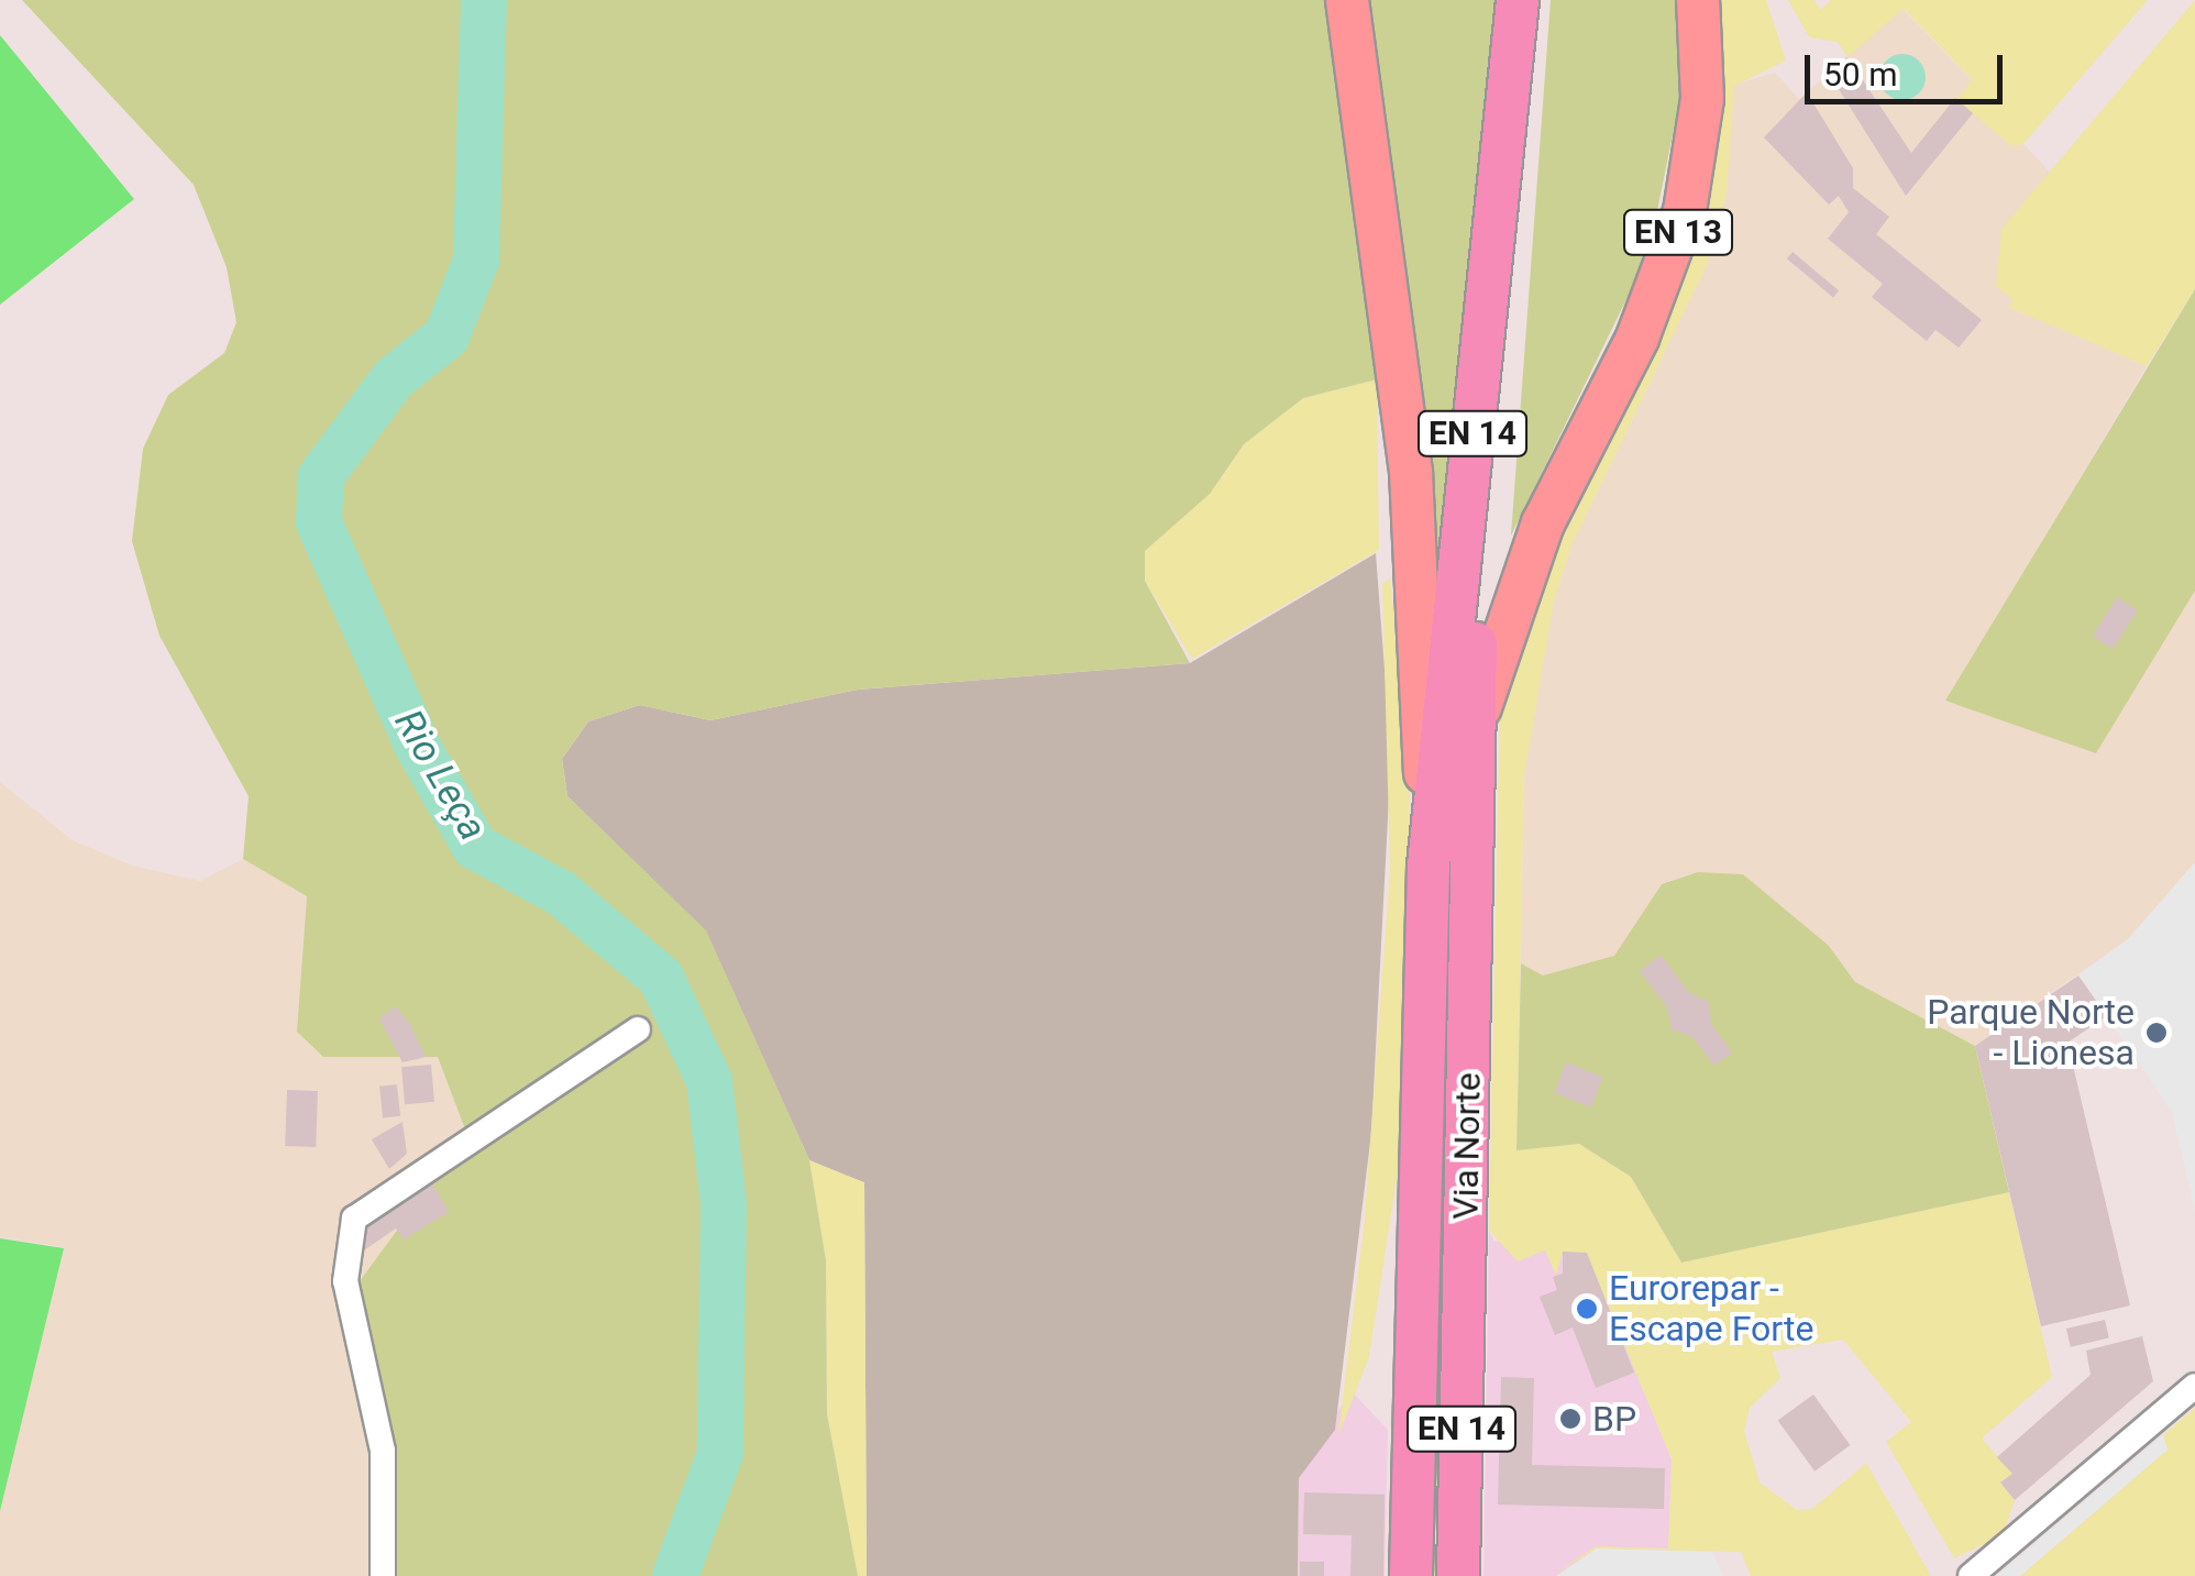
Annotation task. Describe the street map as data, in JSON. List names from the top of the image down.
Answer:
{
  "streets": {
    "highway": ["EN 14", "Via Norte"],
    "main road": ["EN 13"]
  },
  "crossings": [
    ["EN 13", "EN 14"],
    ["EN 13", "Via Norte"],
    ["EN 14", "Via Norte"]
  ],
  "water": ["Rio Leça"],
  "places": ["Parque Norte - Lionesa", "Eurorepar - Escape Forte", "BP"],
  "scale_bar": "50 m"
}
